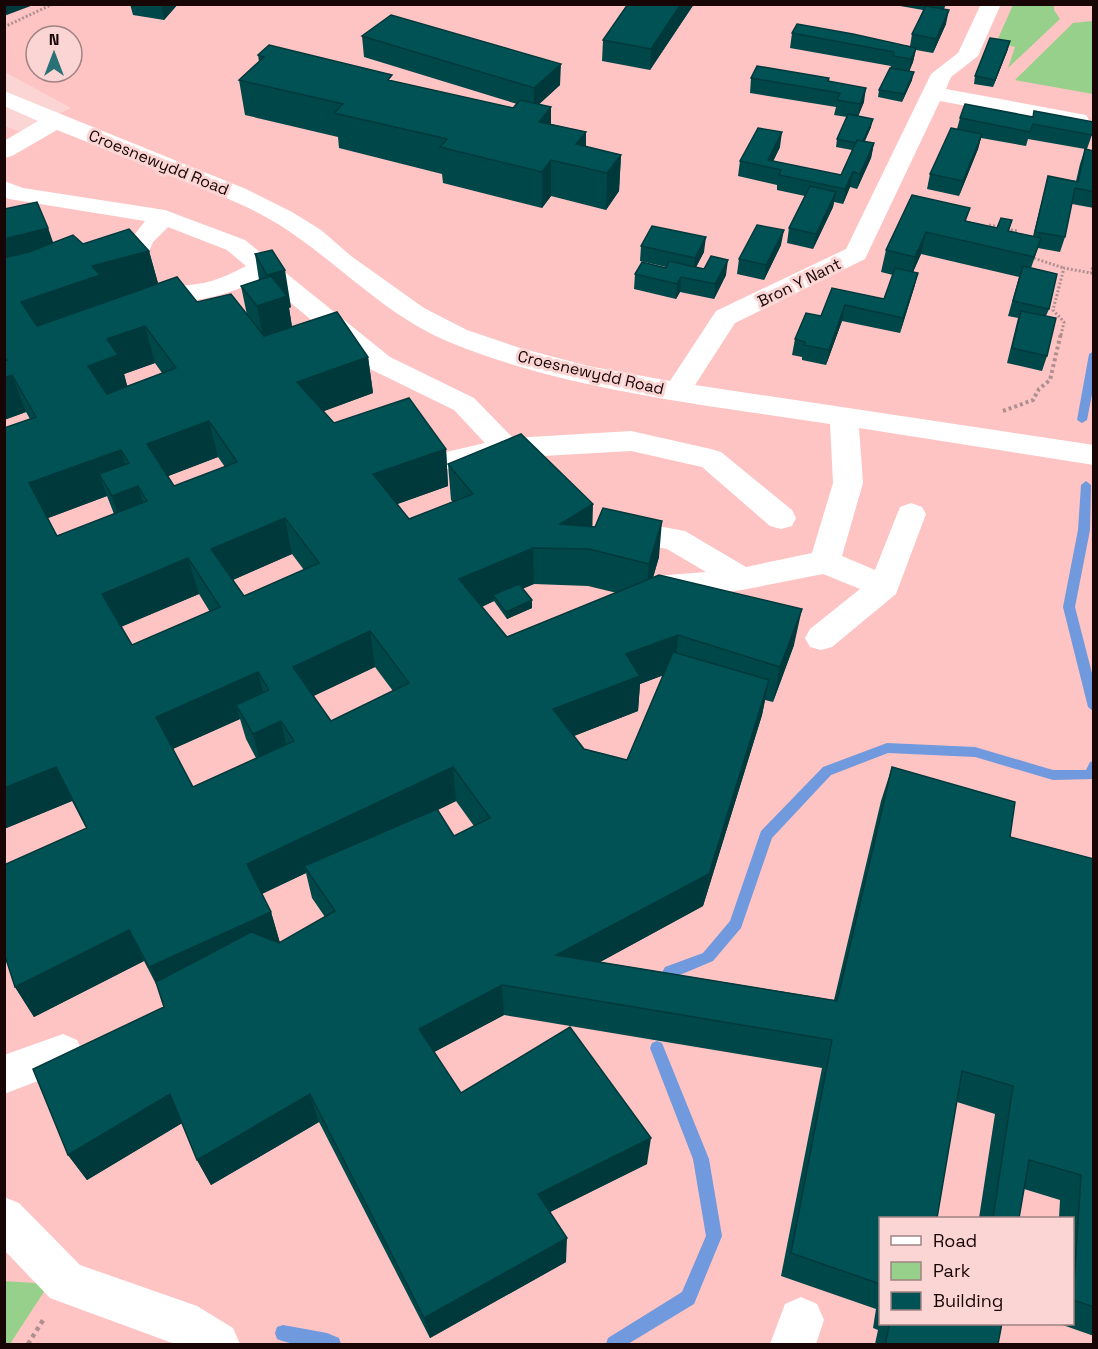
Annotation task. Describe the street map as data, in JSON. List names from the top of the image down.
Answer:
{
  "streets": {
    "street": ["Croesnewydd Road", "Bron Y Nant"]
  },
  "crossings": [
    ["Croesnewydd Road", "Bron Y Nant"]
  ],
  "legend": ["Road", "Park", "Building"],
  "north": "top"
}
